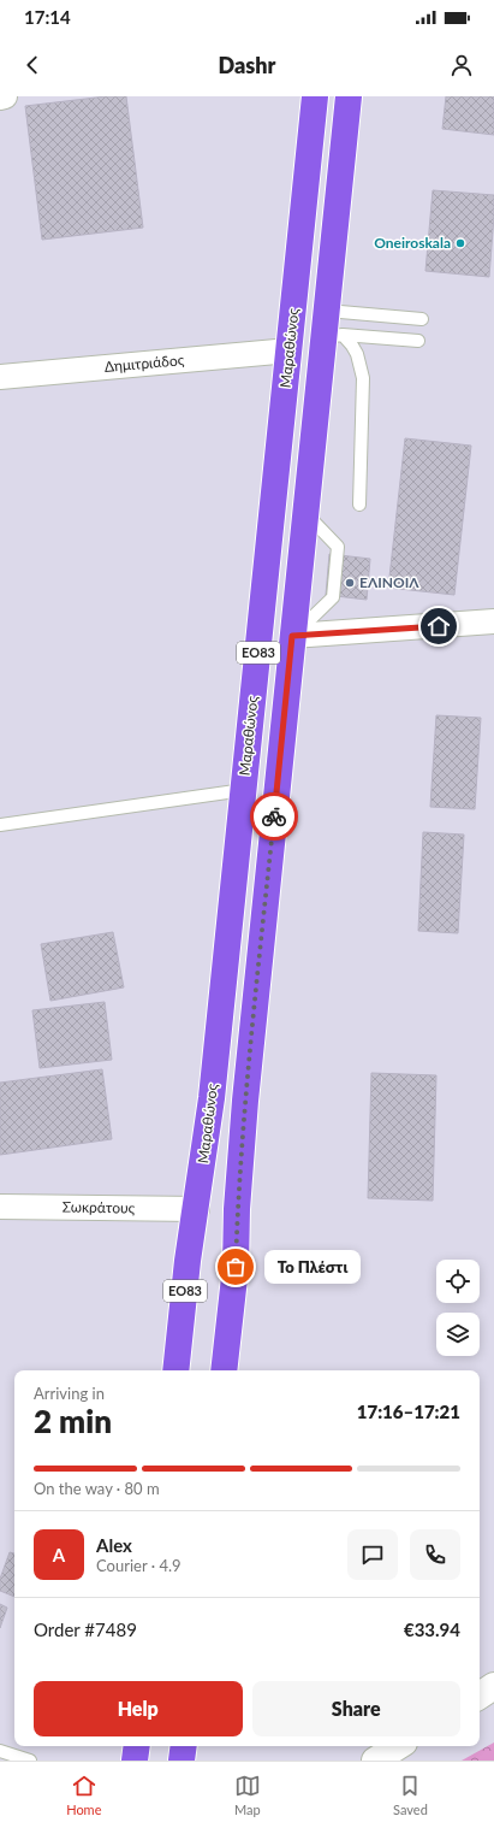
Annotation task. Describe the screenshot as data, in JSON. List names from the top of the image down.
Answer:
{
  "streets": {
    "main road": ["Μαραθώνος", "ΕΟ83"],
    "street": ["Δημιτριάδος", "Σωκράτους"]
  },
  "crossings": [
    ["Μαραθώνος", "Δημιτριάδος"],
    ["Μαραθώνος", "Σωκράτους"]
  ],
  "places": ["Oneiroskala", "ΕΛΙΝΟΙΛ", "Το Πλέστι"],
  "page": {
    "status": "17:14",
    "header": "Dashr",
    "bubble": "Το Πλέστι",
    "heading": ["2 min", "Arriving in", "17:16–17:21"],
    "panel": [
      "Alex",
      "Courier · 4.9",
      "Order #7489",
      "€33.94"
    ],
    "bar": "On the way · 80 m",
    "round": "A",
    "buttons": ["Help", "Share"],
    "tabs": ["Home", "Map", "Saved"]
  }
}
